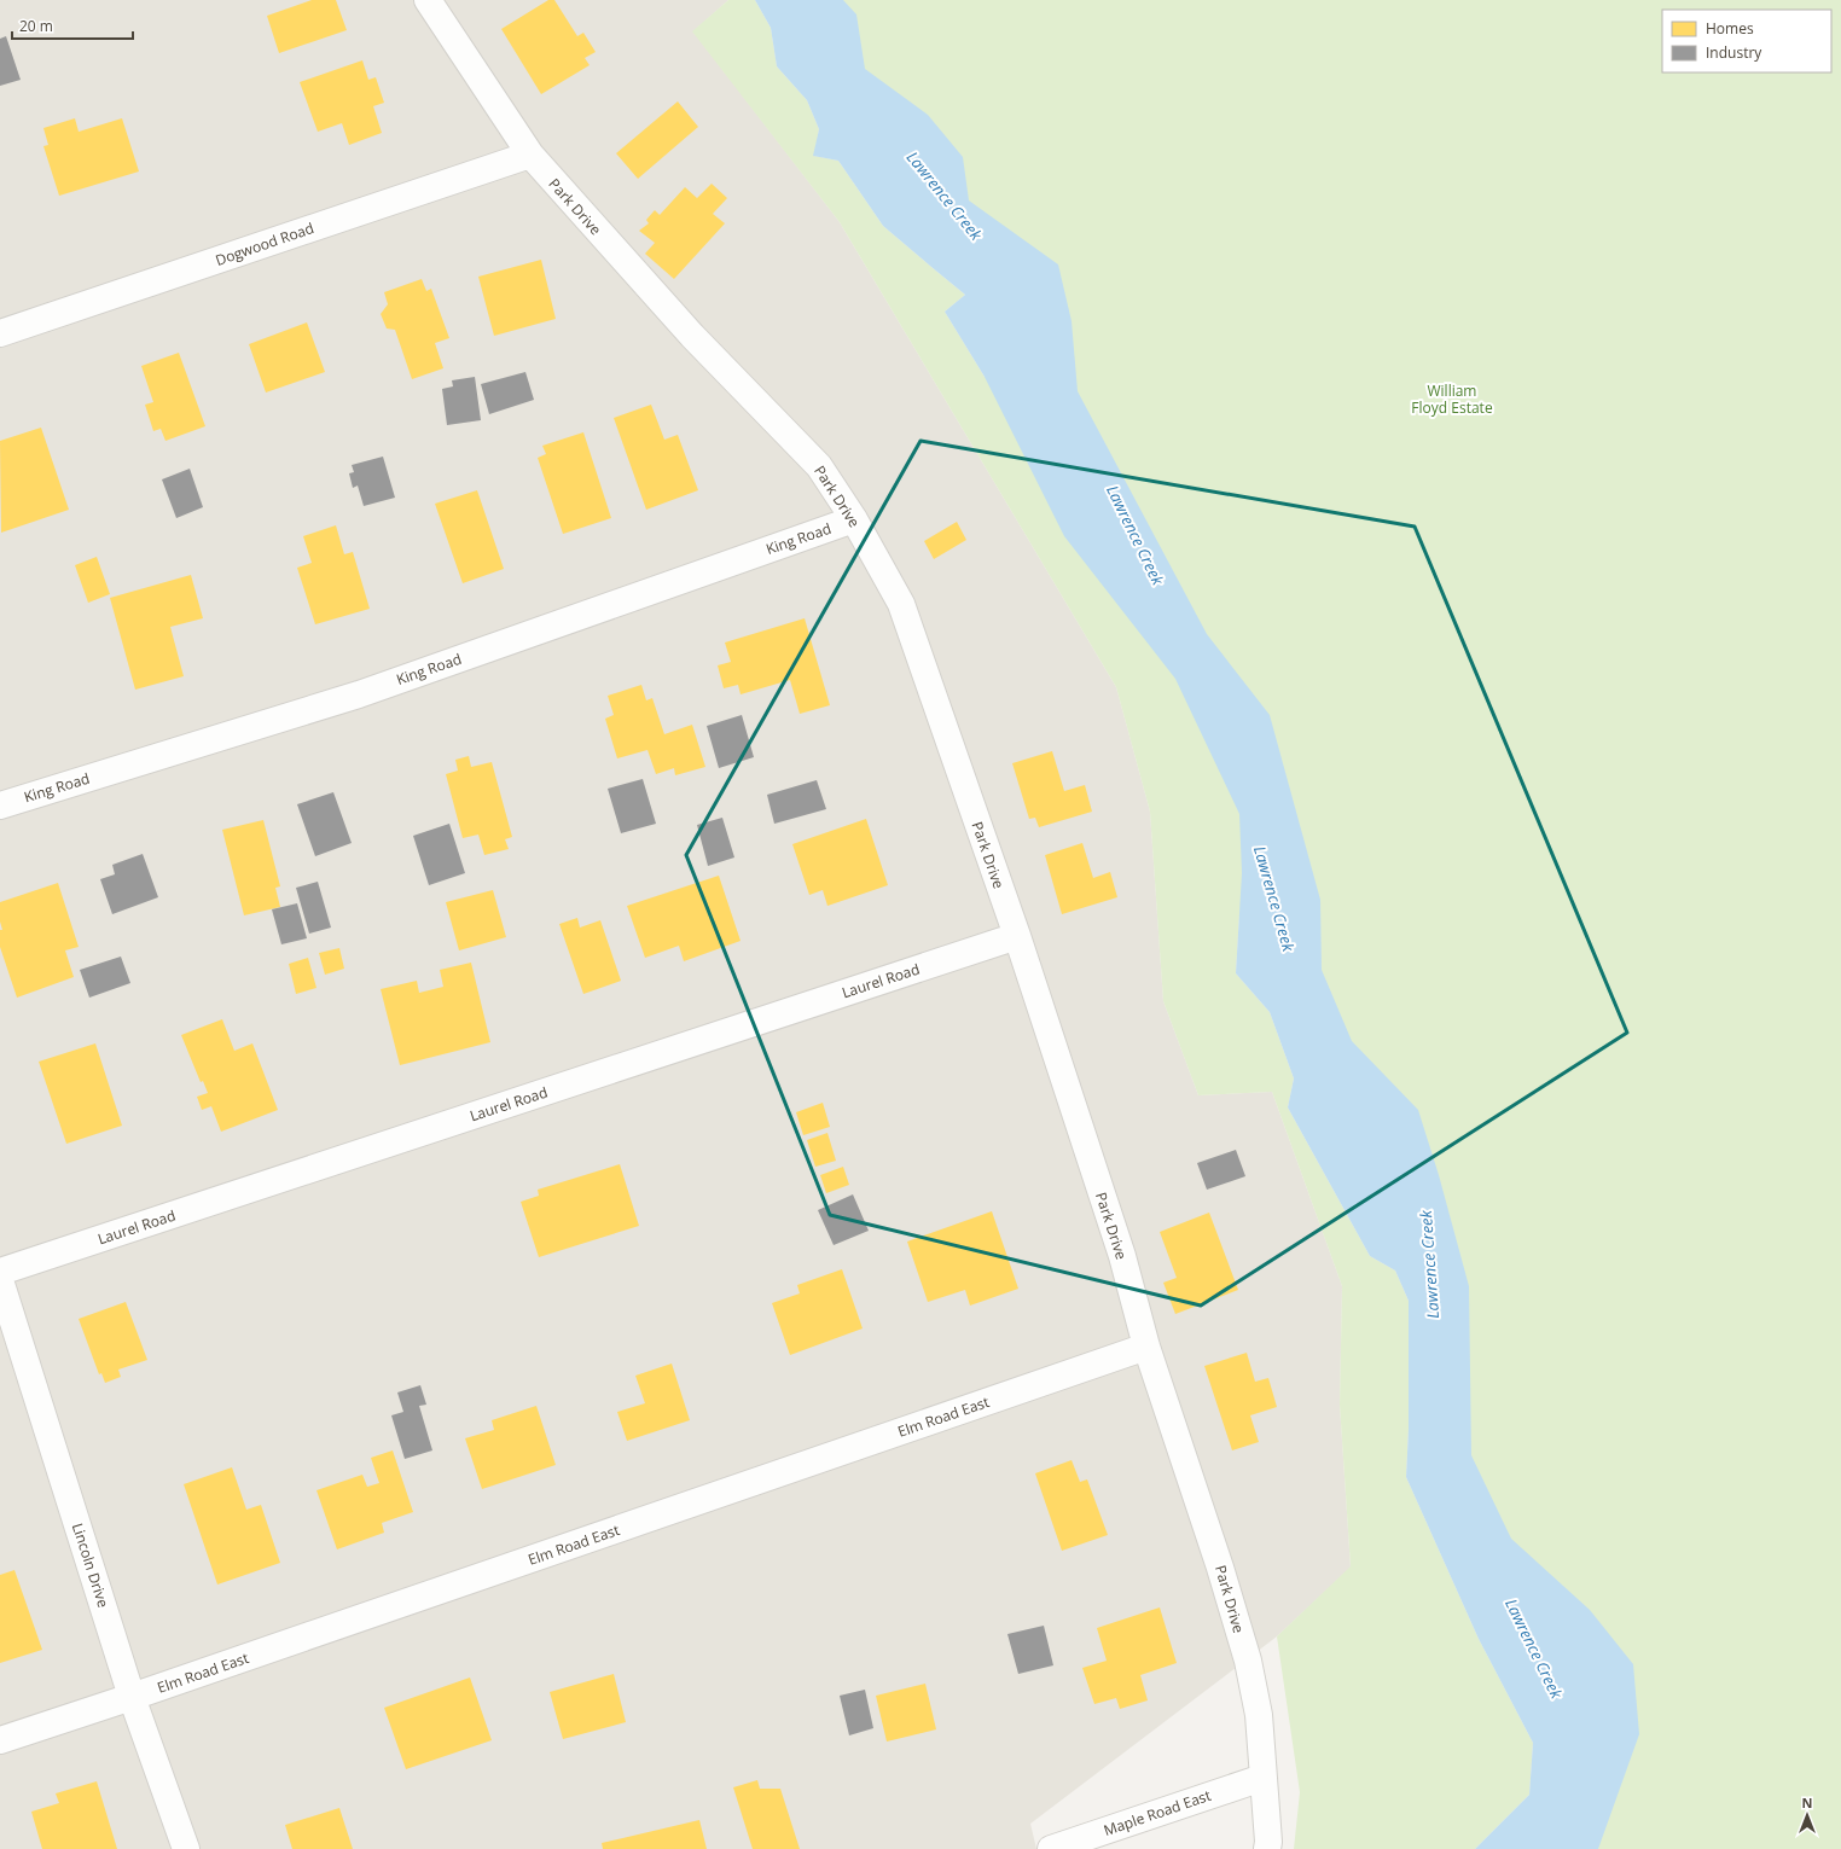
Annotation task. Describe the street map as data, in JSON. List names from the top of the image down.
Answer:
{
  "streets": {
    "street": [
      "Park Drive",
      "Dogwood Road",
      "King Road",
      "Laurel Road",
      "Elm Road East",
      "Lincoln Drive",
      "Maple Road East"
    ]
  },
  "crossings": [
    ["Park Drive", "Dogwood Road"],
    ["Park Drive", "King Road"],
    ["Park Drive", "Laurel Road"],
    ["Park Drive", "Elm Road East"],
    ["Park Drive", "Maple Road East"],
    ["Elm Road East", "Lincoln Drive"]
  ],
  "water": ["Lawrence Creek"],
  "parks": ["William Floyd Estate"],
  "legend": ["Homes", "Industry"],
  "scale_bar": "20 m",
  "north": "top"
}
